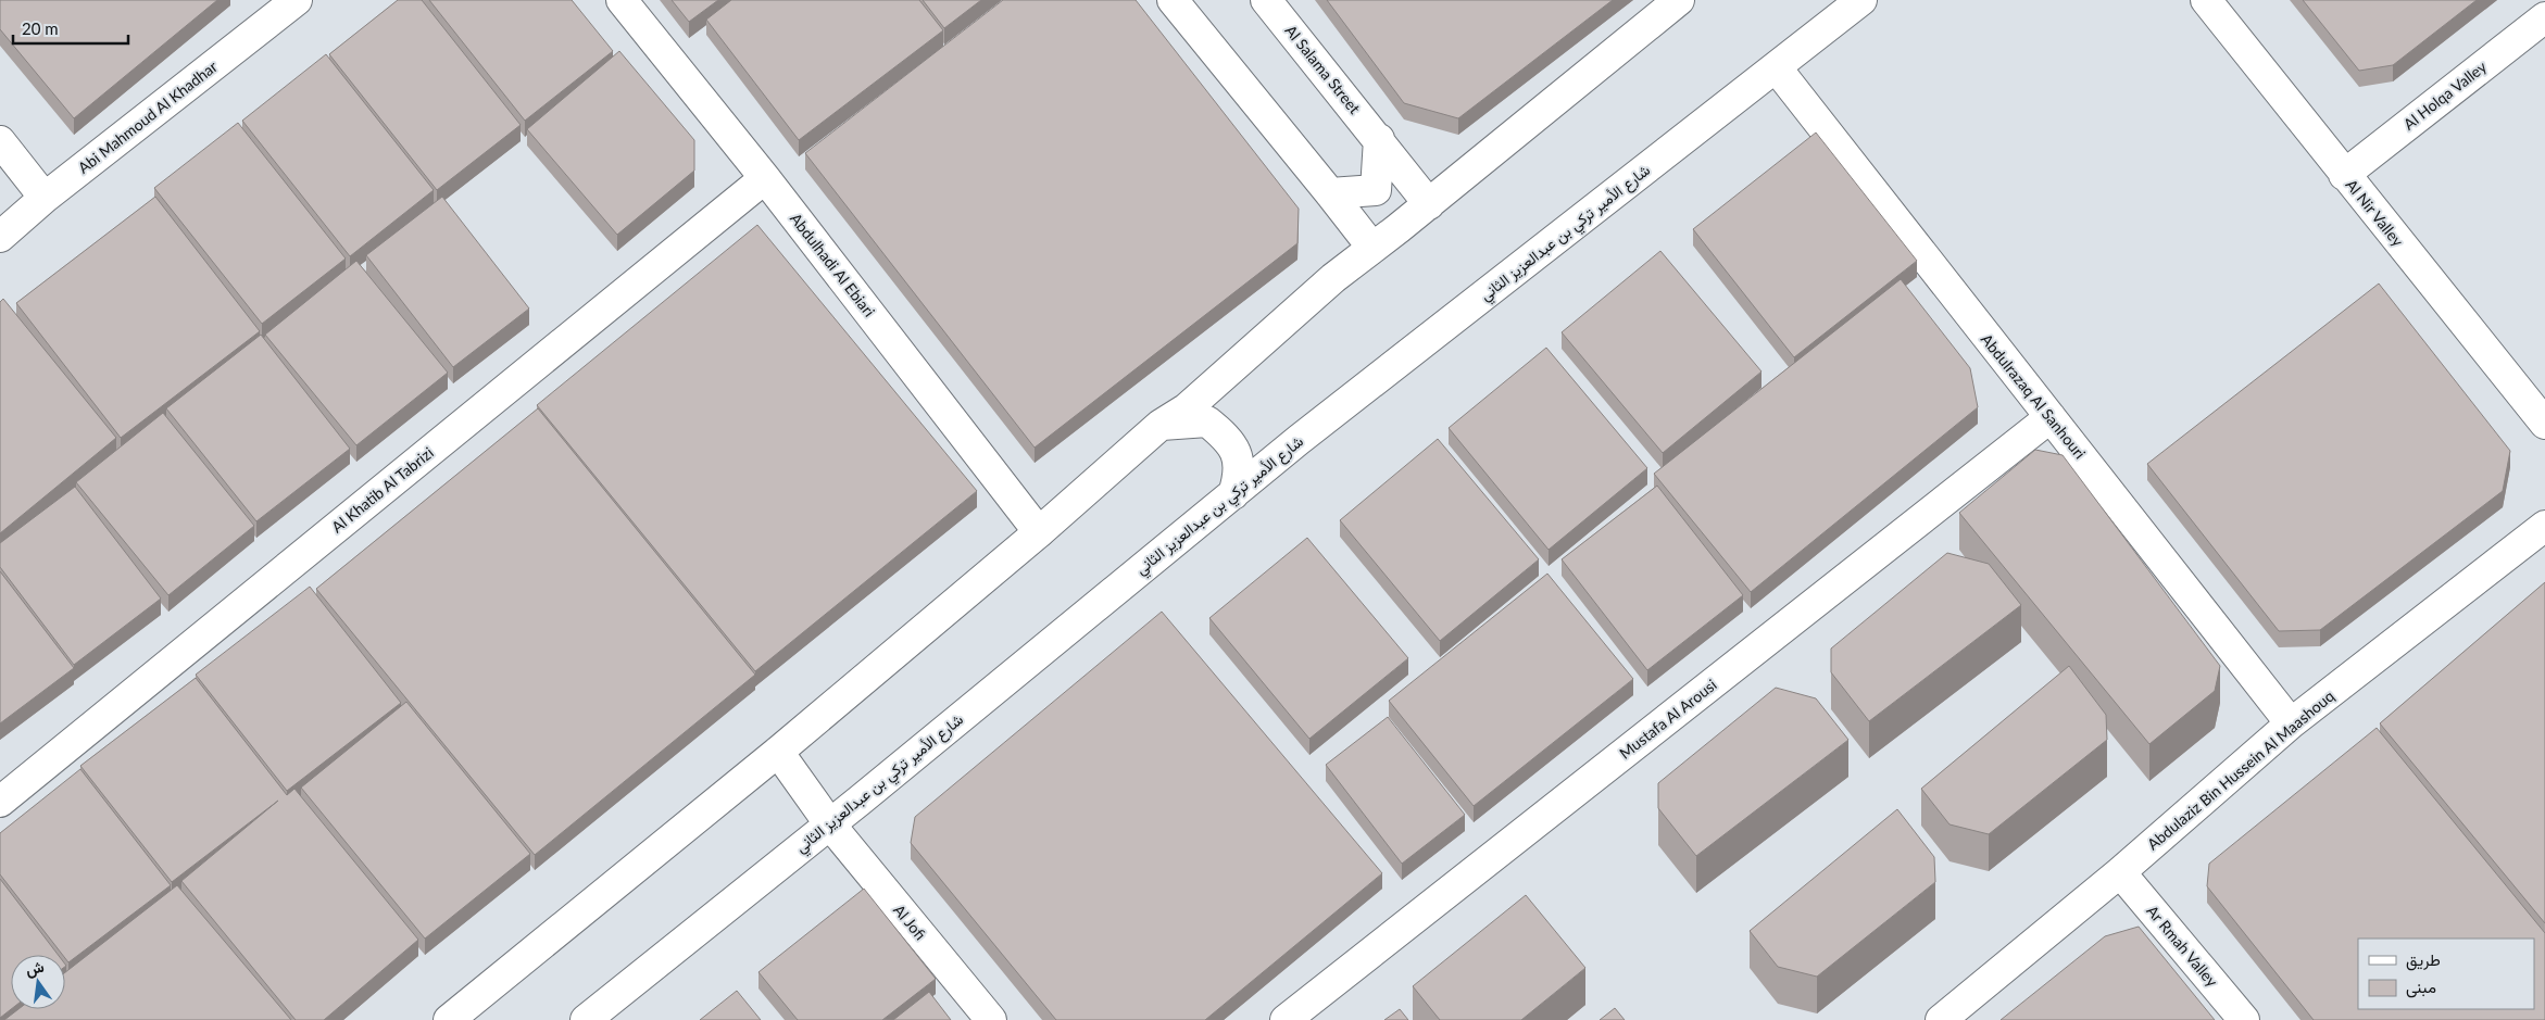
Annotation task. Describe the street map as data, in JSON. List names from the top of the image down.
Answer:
{
  "streets": {
    "street": [
      "Al Salama Street",
      "Al Holqa Valley",
      "Abi Mahmoud Al Khadhar",
      "Al Nir Valley",
      "شارع الأمير تركي بن عبدالعزيز الثاني",
      "Abdulhadi Al Ebiari",
      "Abdulrazaq Al Sanhouri",
      "Al Khatib Al Tabrizi",
      "Mustafa Al Arousi",
      "Abdulaziz Bin Hussein Al Maashouq",
      "Al Jofi",
      "Ar Rmah Valley"
    ]
  },
  "crossings": [
    ["Al Holqa Valley", "Al Nir Valley"],
    ["شارع الأمير تركي بن عبدالعزيز الثاني", "Abdulrazaq Al Sanhouri"],
    ["شارع الأمير تركي بن عبدالعزيز الثاني", "Al Jofi"],
    ["Abdulhadi Al Ebiari", "Al Khatib Al Tabrizi"],
    ["Abdulrazaq Al Sanhouri", "Mustafa Al Arousi"],
    ["Abdulrazaq Al Sanhouri", "Abdulaziz Bin Hussein Al Maashouq"],
    ["Abdulaziz Bin Hussein Al Maashouq", "Ar Rmah Valley"]
  ],
  "legend": ["طريق", "مبنى"],
  "scale_bar": "20 m",
  "north": "top"
}
